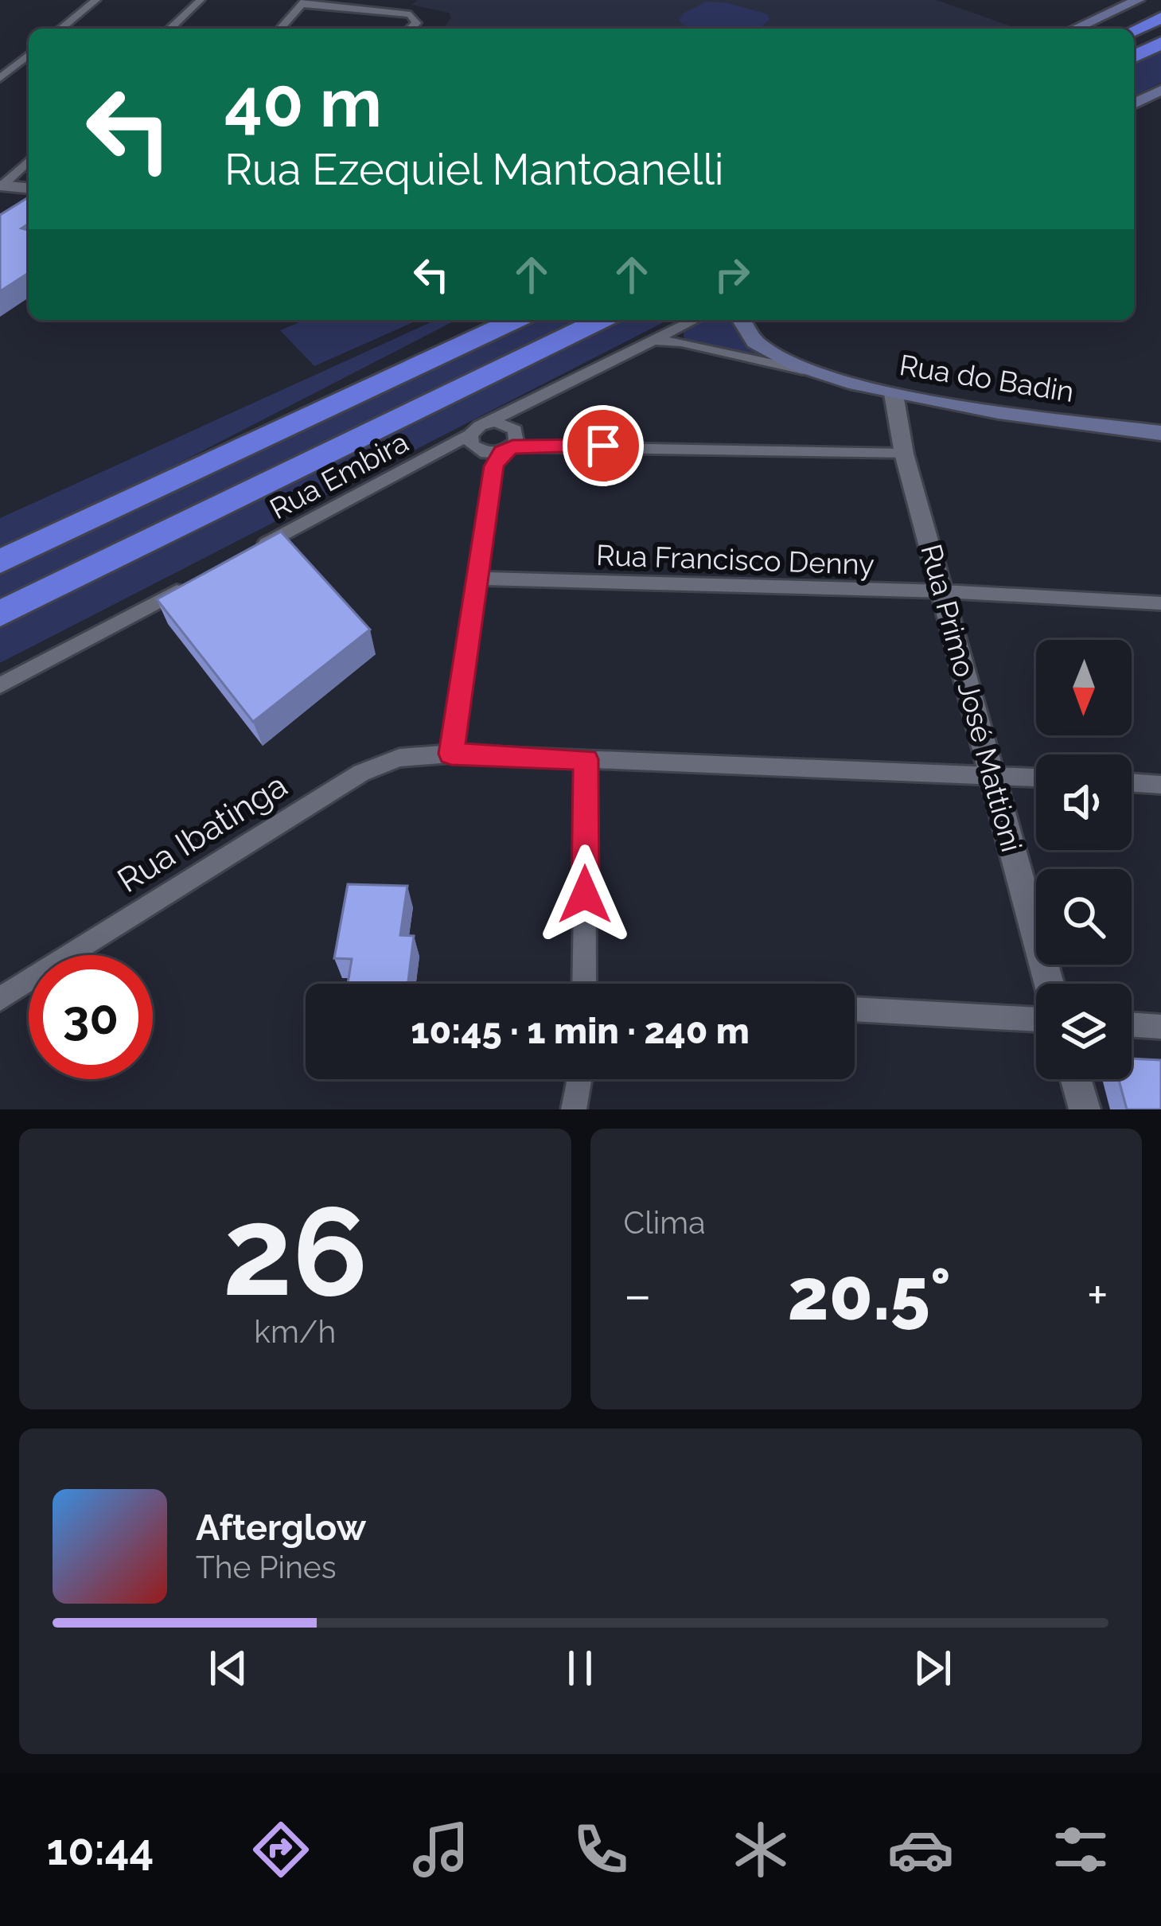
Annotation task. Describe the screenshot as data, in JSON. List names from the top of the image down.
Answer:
{
  "streets": {
    "main road": ["Rua do Badin"],
    "street": [
      "Rua Embira",
      "Rua Francisco Denny",
      "Rua Primo José Mattioni",
      "Rua Ibatinga"
    ]
  },
  "crossings": [
    ["Rua do Badin", "Rua Primo José Mattioni"],
    ["Rua Embira", "Rua Primo José Mattioni"],
    ["Rua Francisco Denny", "Rua Primo José Mattioni"],
    ["Rua Primo José Mattioni", "Rua Ibatinga"]
  ],
  "north": "bottom",
  "page": {
    "turn": ["40 m", "Rua Ezequiel Mantoanelli"],
    "limit": "30",
    "trip": "10:45 · 1 min · 240 m",
    "tile": [
      ["26", "km/h"],
      "Clima"
    ],
    "heat": ["−", "20.5°", "+"],
    "song": ["Afterglow", "The Pines"],
    "tabs": "10:44"
  }
}
